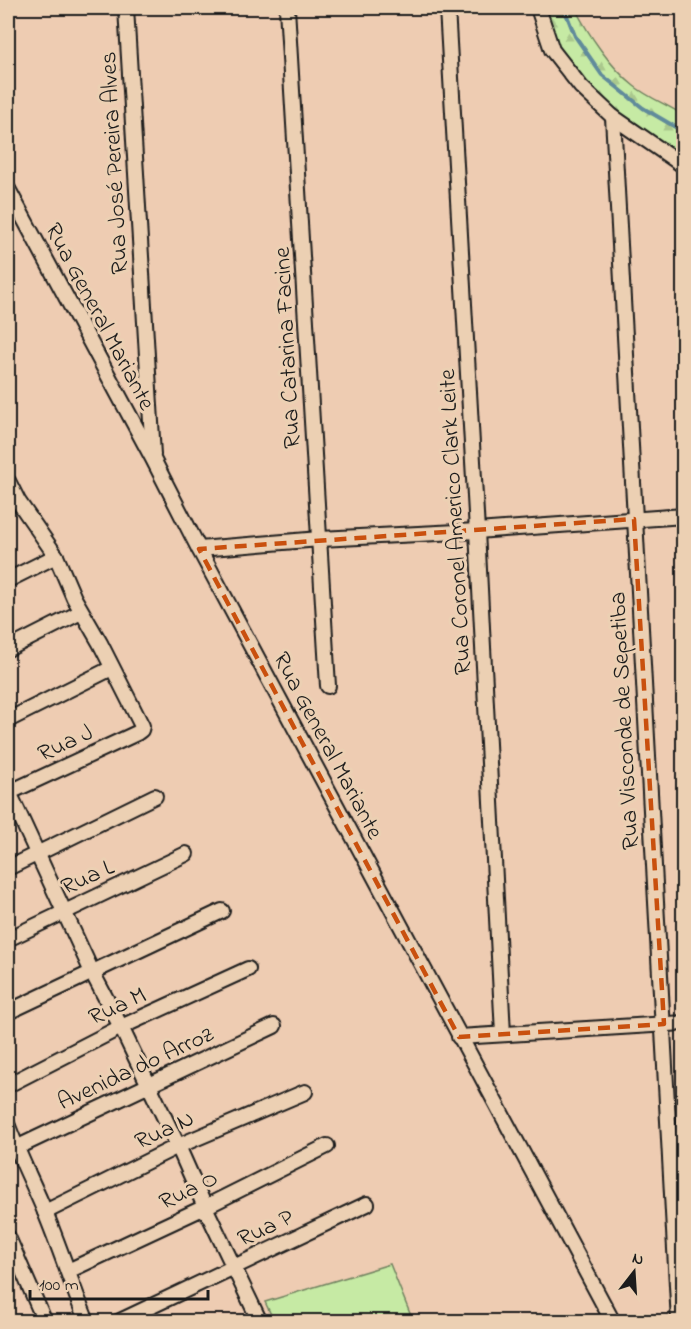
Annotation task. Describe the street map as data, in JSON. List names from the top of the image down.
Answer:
{
  "streets": {
    "street": [
      "Rua José Pereira Alves",
      "Rua General Mariante",
      "Rua Catarina Facine",
      "Rua Coronel Americo Clark Leite",
      "Rua Visconde de Sepetiba",
      "Rua J",
      "Rua L",
      "Rua M",
      "Avenida do Arroz",
      "Rua N",
      "Rua O",
      "Rua P"
    ]
  },
  "crossings": [
    ["Rua José Pereira Alves", "Rua General Mariante"]
  ],
  "scale_bar": "100 m",
  "north": "top"
}
